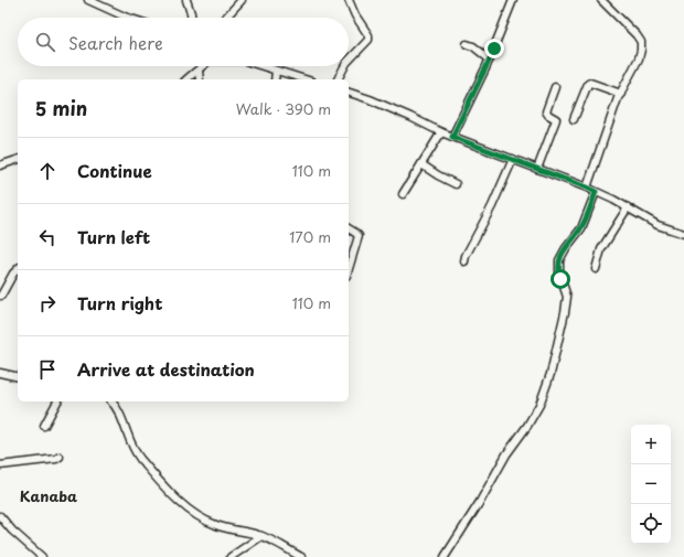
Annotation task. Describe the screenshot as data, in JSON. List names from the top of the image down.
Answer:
{
  "districts": ["Kanaba"],
  "page": {
    "search": "Search here",
    "heading": ["5 min", "Walk · 390 m"],
    "list": [
      ["Continue", "110 m"],
      ["Turn left", "170 m"],
      ["Turn right", "110 m"],
      "Arrive at destination"
    ],
    "map_buttons": ["+", "−"]
  }
}
